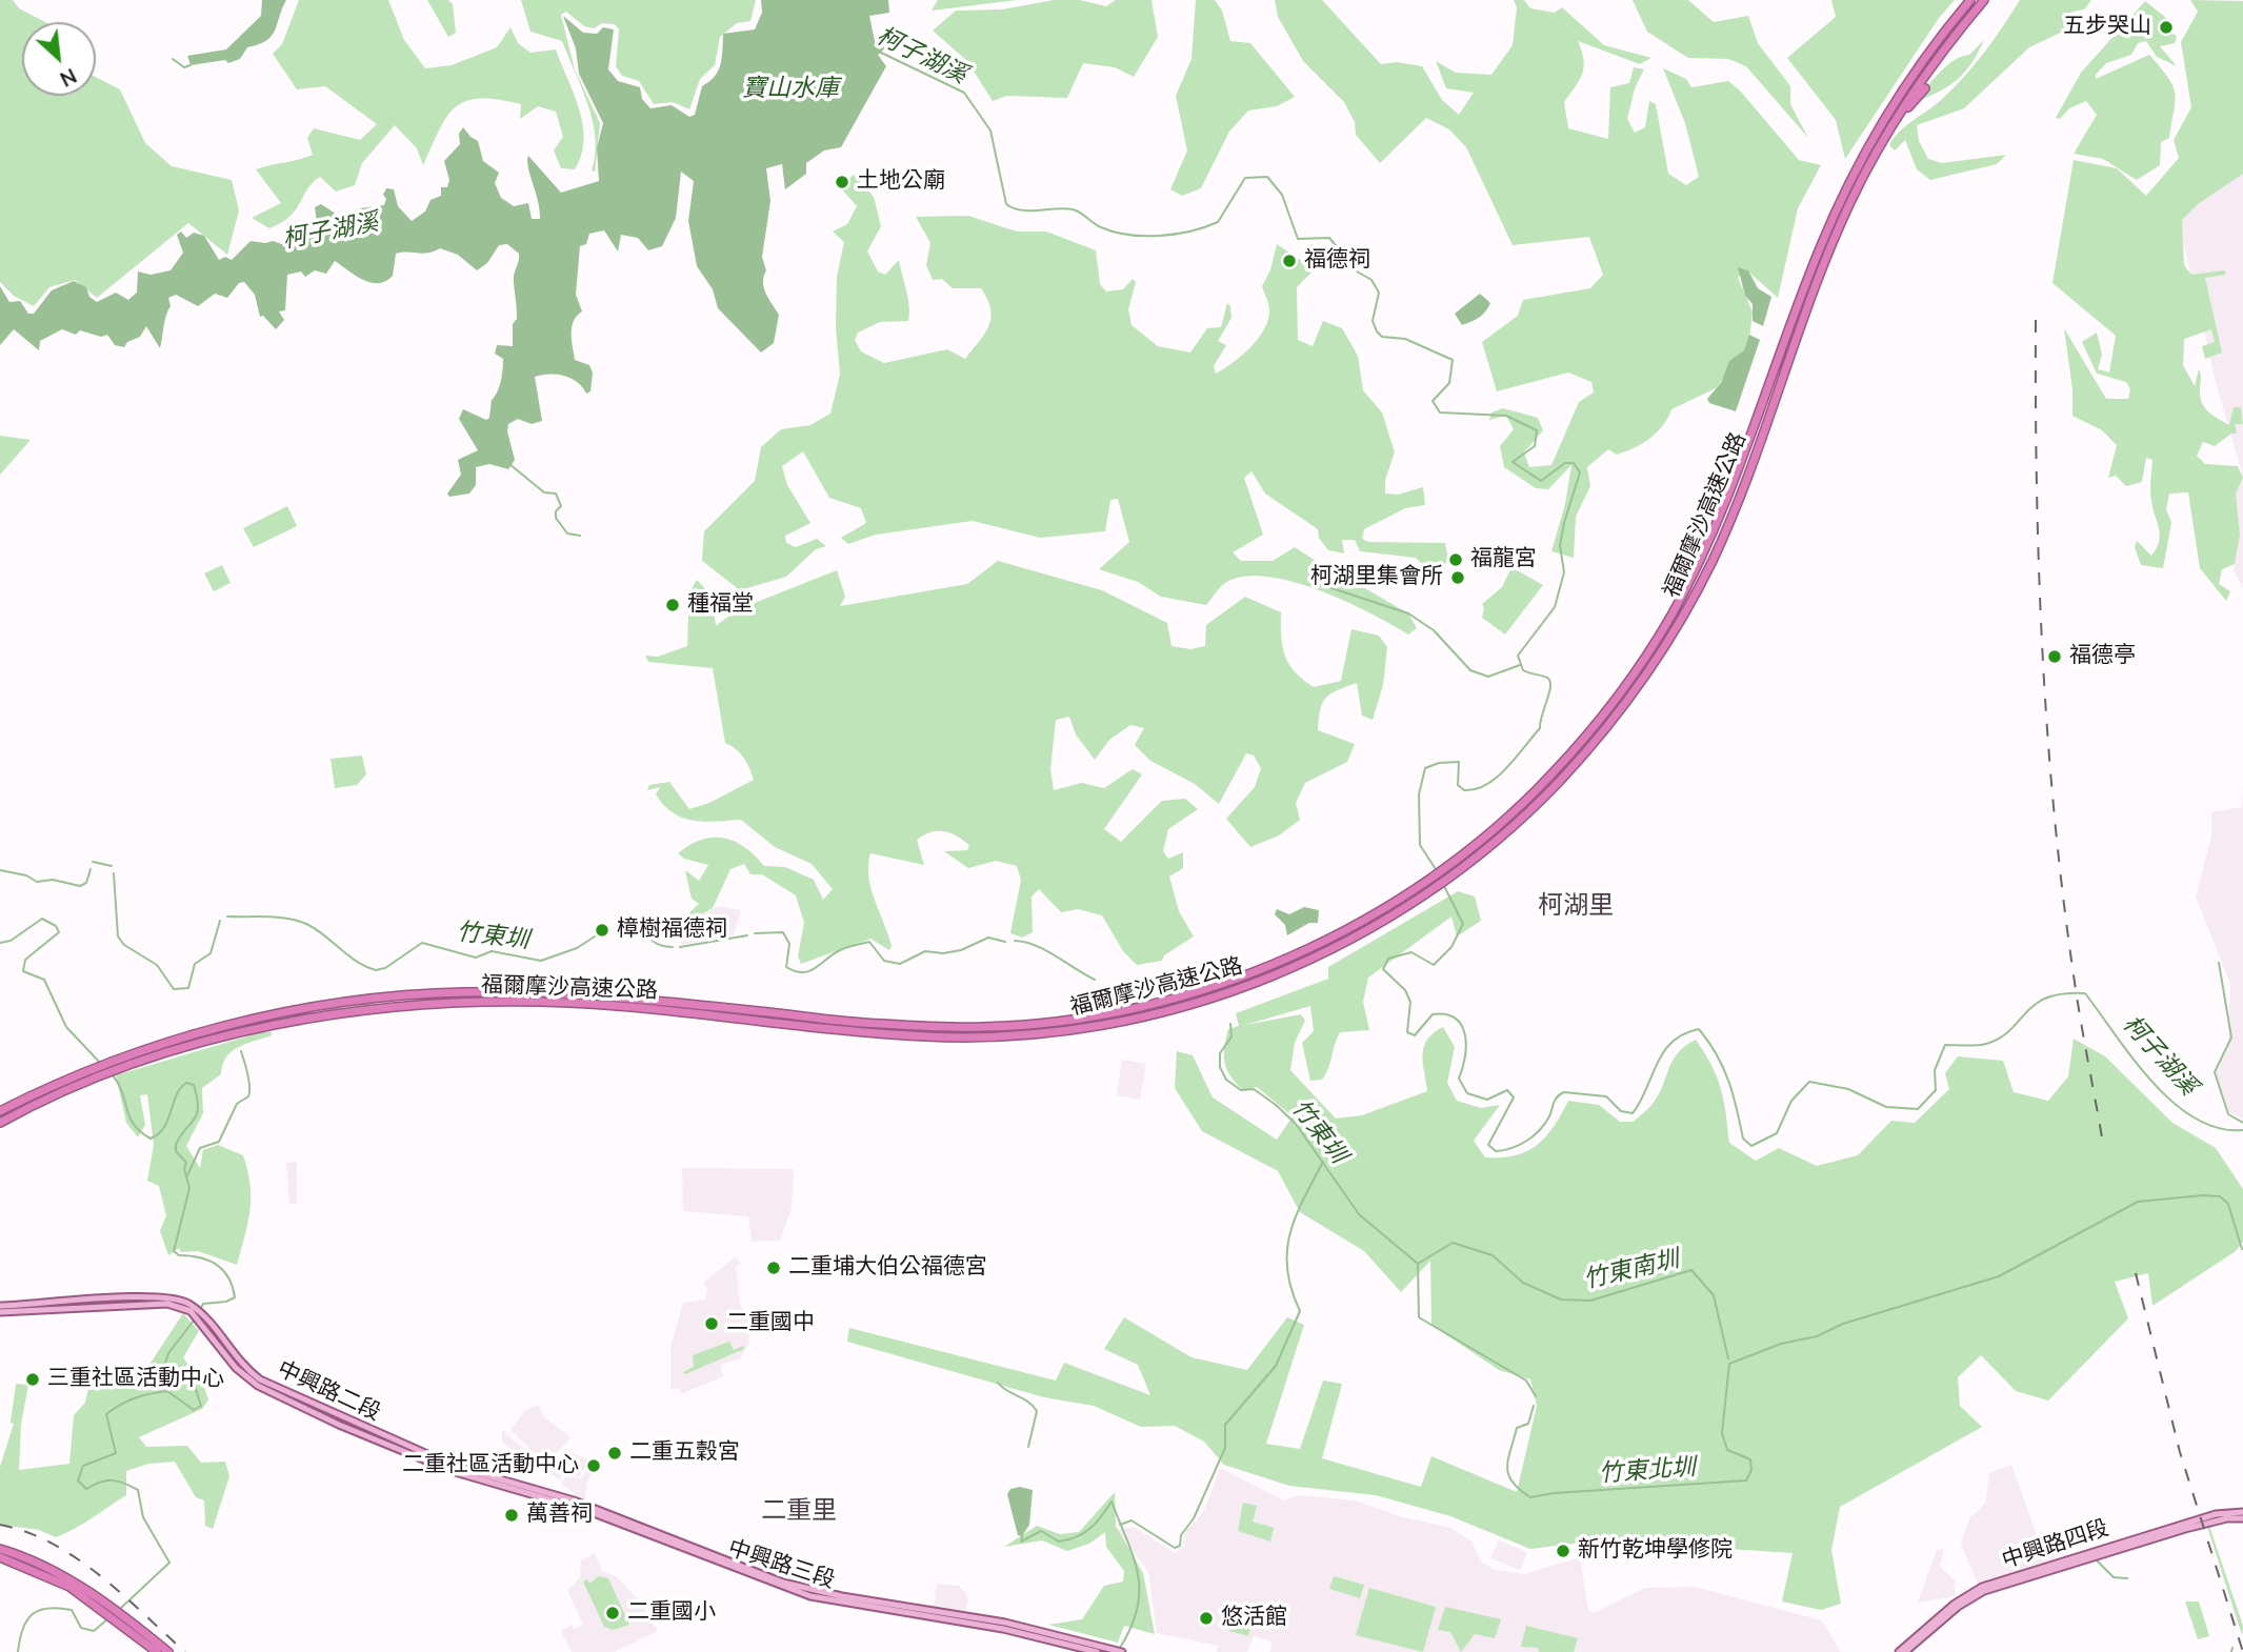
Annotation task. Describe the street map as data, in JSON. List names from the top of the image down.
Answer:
{
  "streets": {
    "highway": ["福爾摩沙高速公路"],
    "main road": ["中興路二段", "中興路四段", "中興路三段"]
  },
  "crossings": [
    ["中興路二段", "中興路三段"]
  ],
  "districts": ["柯湖里", "二重里"],
  "water": [
    "柯子湖溪",
    "寶山水庫",
    "竹東圳",
    "竹東南圳",
    "竹東北圳"
  ],
  "places": [
    "五步哭山",
    "土地公廟",
    "福德祠",
    "福龍宮",
    "柯湖里集會所",
    "種福堂",
    "福德亭",
    "樟樹福德祠",
    "二重埔大伯公福德宮",
    "二重國中",
    "三重社區活動中心",
    "二重五穀宮",
    "二重社區活動中心",
    "萬善祠",
    "新竹乾坤學修院",
    "二重國小",
    "悠活館"
  ],
  "north": "bottom right"
}
